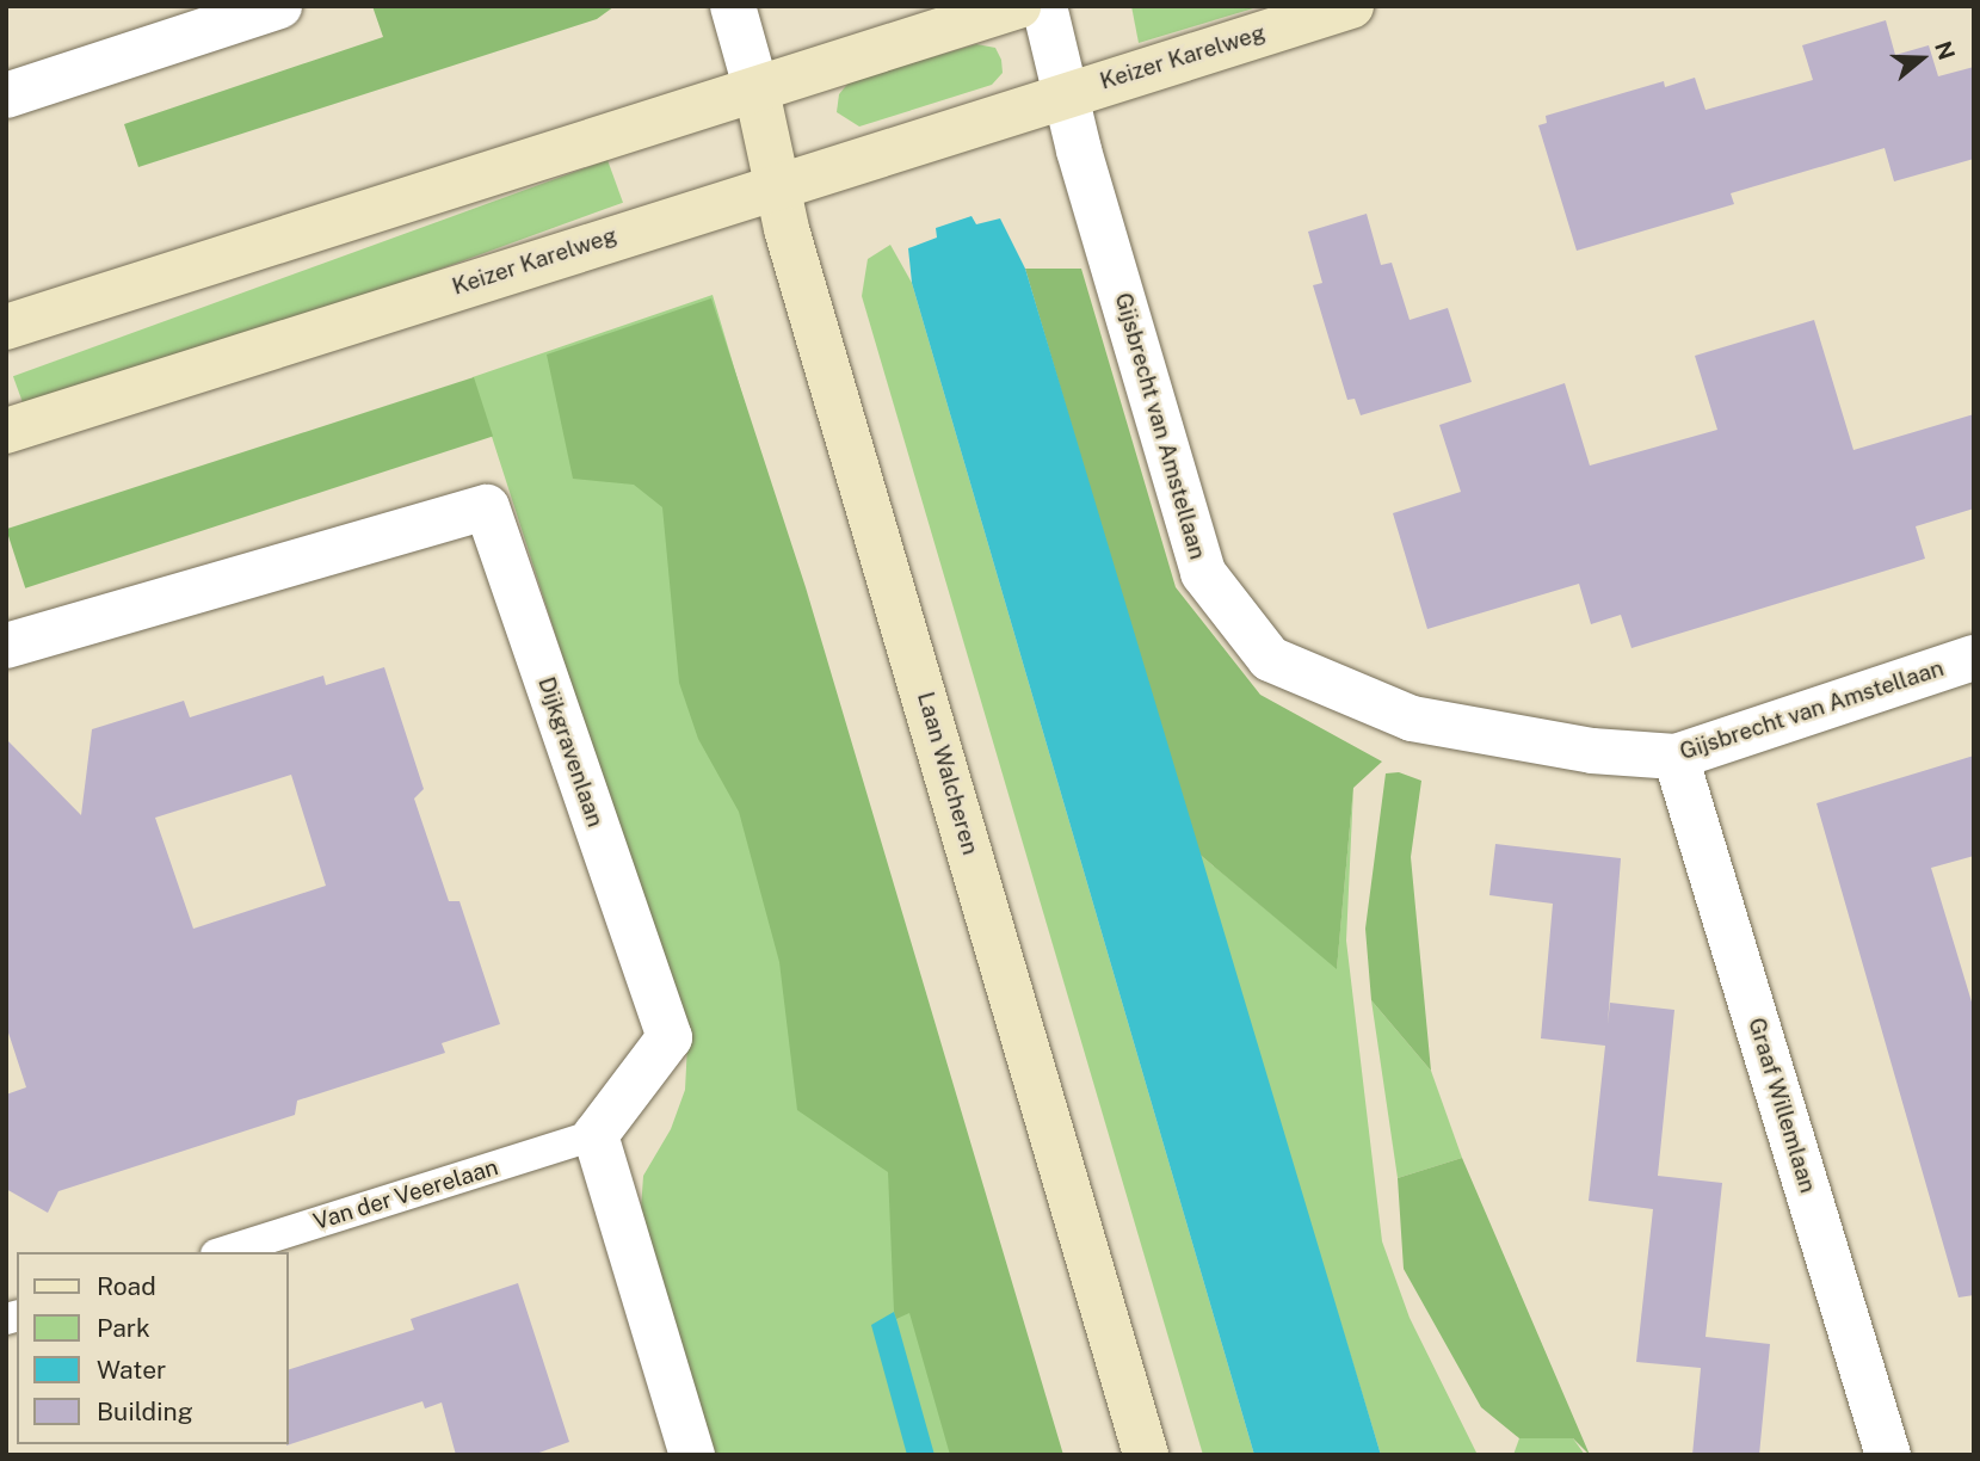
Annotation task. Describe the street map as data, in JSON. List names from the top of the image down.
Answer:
{
  "streets": {
    "main road": ["Keizer Karelweg", "Laan Walcheren"],
    "street": ["Gijsbrecht van Amstellaan", "Dijkgravenlaan", "Graaf Willemlaan"],
    "lane": ["Van der Veerelaan"]
  },
  "crossings": [
    ["Keizer Karelweg", "Gijsbrecht van Amstellaan"],
    ["Keizer Karelweg", "Laan Walcheren"],
    ["Gijsbrecht van Amstellaan", "Graaf Willemlaan"],
    ["Dijkgravenlaan", "Van der Veerelaan"]
  ],
  "legend": [
    "Road",
    "Park",
    "Water",
    "Building"
  ],
  "north": "right"
}
